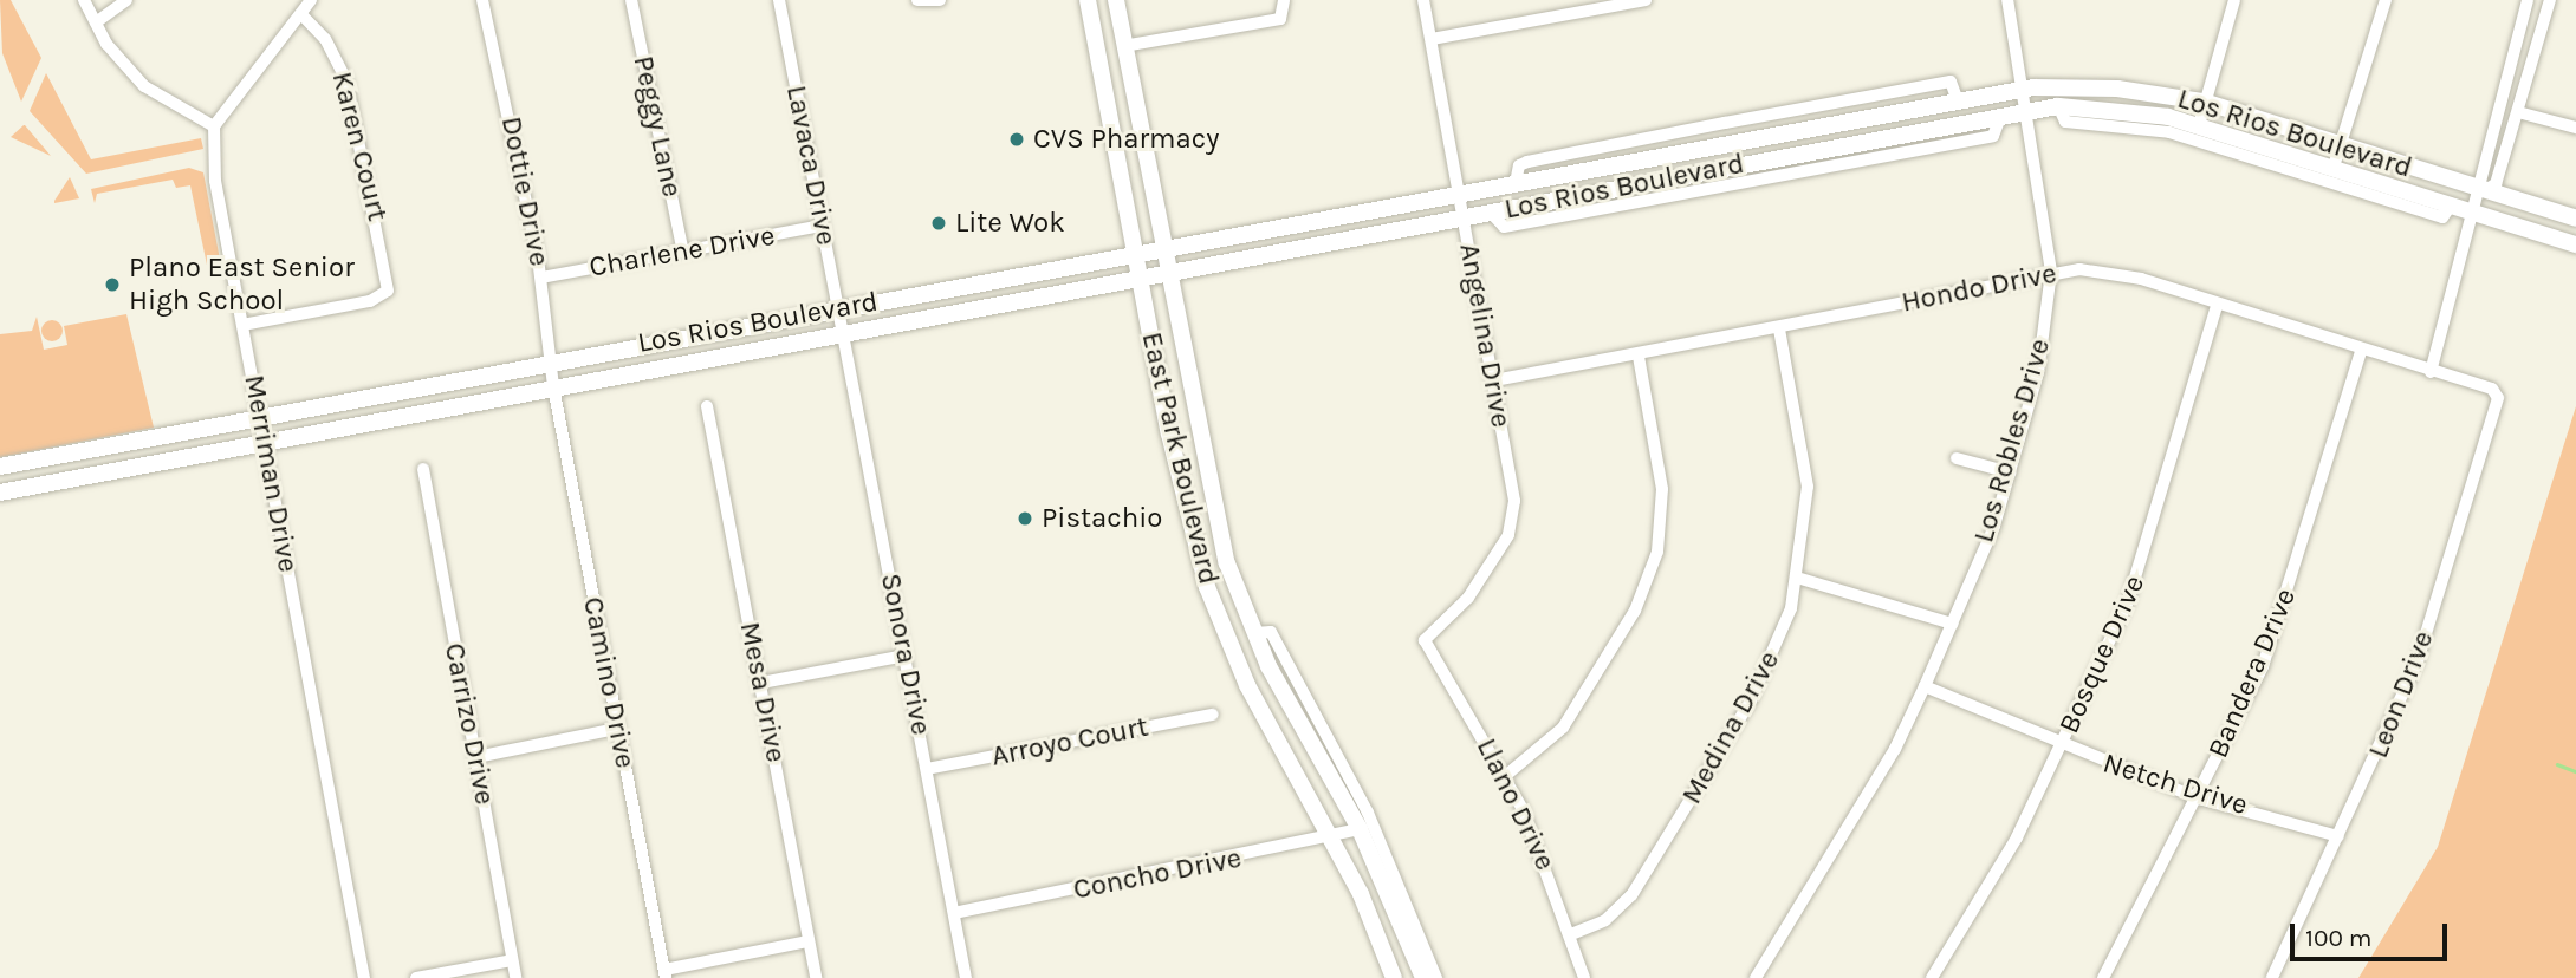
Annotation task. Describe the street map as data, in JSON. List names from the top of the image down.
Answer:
{
  "streets": {
    "main road": ["Los Rios Boulevard", "East Park Boulevard"],
    "street": [
      "Peggy Lane",
      "Karen Court",
      "Lavaca Drive",
      "Dottie Drive",
      "Charlene Drive",
      "Hondo Drive",
      "Angelina Drive",
      "Los Robles Drive",
      "Merriman Drive",
      "Sonora Drive",
      "Bosque Drive",
      "Bandera Drive",
      "Camino Drive",
      "Mesa Drive",
      "Leon Drive",
      "Carrizo Drive",
      "Medina Drive",
      "Arroyo Court",
      "Netch Drive",
      "Llano Drive",
      "Concho Drive"
    ]
  },
  "crossings": [
    ["Peggy Lane", "Charlene Drive"],
    ["Los Rios Boulevard", "Lavaca Drive"],
    ["Los Rios Boulevard", "Dottie Drive"],
    ["Los Rios Boulevard", "Angelina Drive"],
    ["Los Rios Boulevard", "Los Robles Drive"],
    ["Los Rios Boulevard", "East Park Boulevard"],
    ["Los Rios Boulevard", "Merriman Drive"],
    ["Los Rios Boulevard", "Sonora Drive"],
    ["Los Rios Boulevard", "Camino Drive"],
    ["Karen Court", "Merriman Drive"],
    ["Lavaca Drive", "Charlene Drive"],
    ["Lavaca Drive", "Sonora Drive"],
    ["Dottie Drive", "Charlene Drive"],
    ["Dottie Drive", "Camino Drive"],
    ["Hondo Drive", "Angelina Drive"],
    ["Hondo Drive", "Los Robles Drive"],
    ["Hondo Drive", "Bosque Drive"],
    ["Hondo Drive", "Bandera Drive"],
    ["Hondo Drive", "Leon Drive"],
    ["Hondo Drive", "Medina Drive"],
    ["Angelina Drive", "Llano Drive"],
    ["Los Robles Drive", "Netch Drive"],
    ["East Park Boulevard", "Concho Drive"],
    ["Sonora Drive", "Arroyo Court"],
    ["Sonora Drive", "Concho Drive"],
    ["Bosque Drive", "Netch Drive"],
    ["Bandera Drive", "Netch Drive"],
    ["Leon Drive", "Netch Drive"],
    ["Medina Drive", "Llano Drive"]
  ],
  "places": [
    "CVS Pharmacy",
    "Lite Wok",
    "Plano East Senior High School",
    "Pistachio"
  ],
  "scale_bar": "100 m"
}
